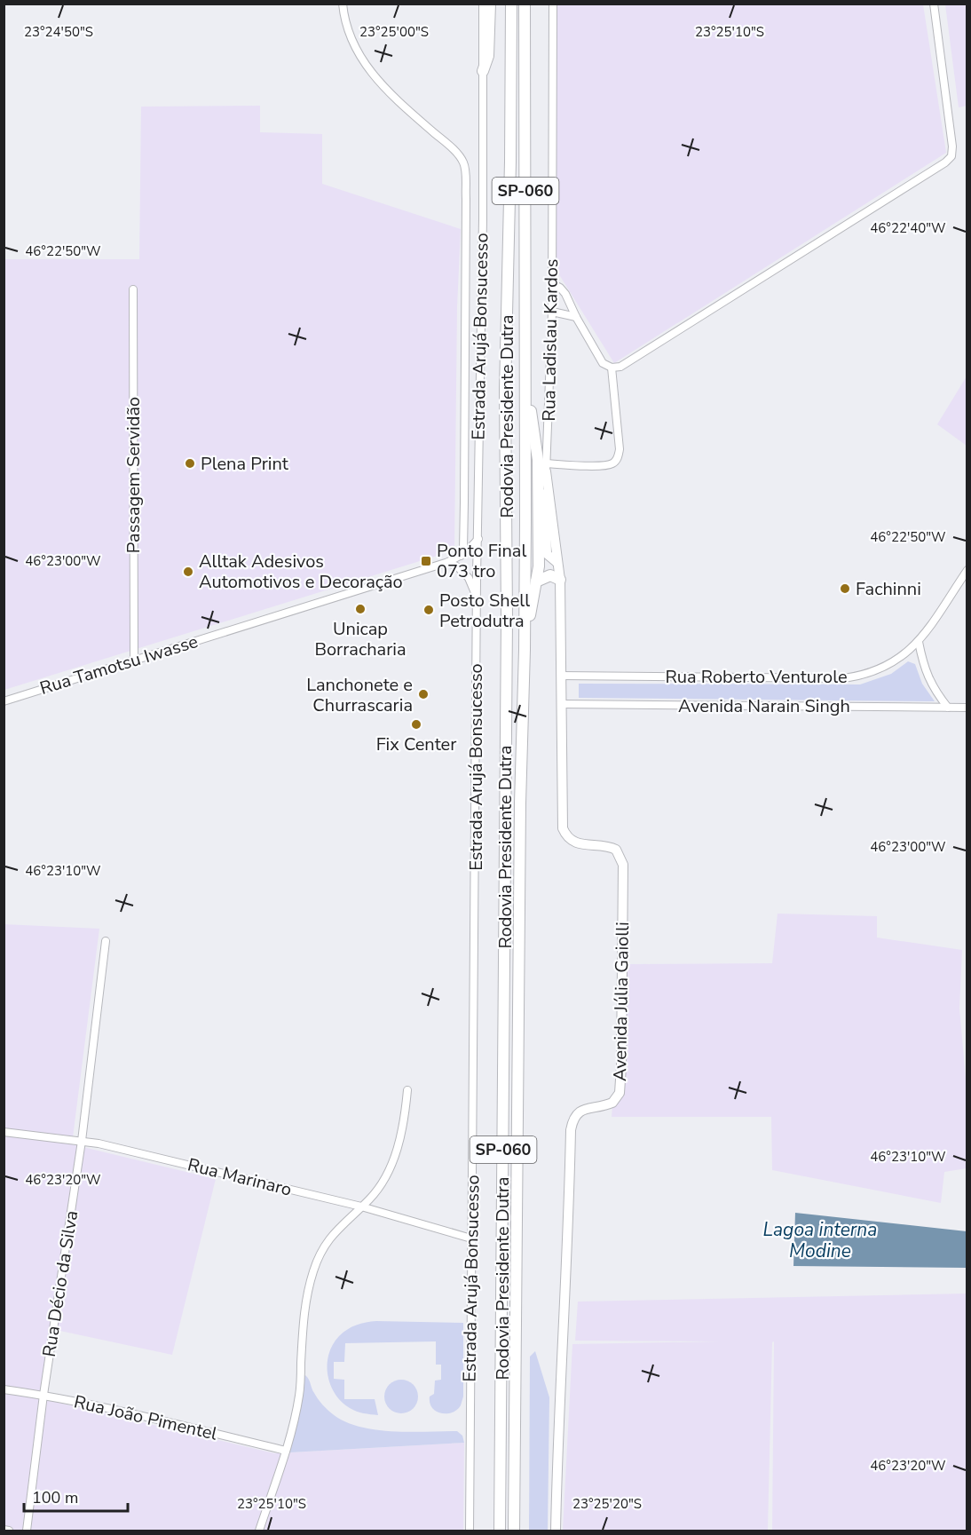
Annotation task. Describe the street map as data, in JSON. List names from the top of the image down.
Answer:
{
  "streets": {
    "highway": ["SP-060", "Rodovia Presidente Dutra"],
    "main road": ["Avenida Júlia Gaiolli"],
    "street": [
      "Estrada Arujá Bonsucesso",
      "Rua Ladislau Kardos",
      "Passagem Servidão",
      "Rua Tamotsu Iwasse",
      "Rua Roberto Venturole",
      "Avenida Narain Singh",
      "Rua Marinaro",
      "Rua Décio da Silva",
      "Rua João Pimentel"
    ]
  },
  "crossings": [
    ["Estrada Arujá Bonsucesso", "Rua Tamotsu Iwasse"],
    ["Estrada Arujá Bonsucesso", "Rua Marinaro"],
    ["Passagem Servidão", "Rua Tamotsu Iwasse"],
    ["Rua Roberto Venturole", "Avenida Júlia Gaiolli"],
    ["Avenida Narain Singh", "Avenida Júlia Gaiolli"],
    ["Rua Marinaro", "Rua Décio da Silva"],
    ["Rua Décio da Silva", "Rua João Pimentel"]
  ],
  "water": ["Lagoa interna Modine"],
  "places": {
    "other": [
      "Plena Print",
      "Alltak Adesivos Automotivos e Decoração",
      "Fachinni",
      "Unicap Borracharia",
      "Posto Shell Petrodutra",
      "Lanchonete e Churrascaria",
      "Fix Center"
    ],
    "transit": ["Ponto Final 073 tro"]
  },
  "scale_bar": "100 m",
  "coordinates": [
    "23°24'50\"S",
    "23°25'00\"S",
    "23°25'10\"S",
    "46°22'40\"W",
    "46°22'50\"W",
    "46°23'00\"W",
    "46°23'10\"W",
    "46°23'20\"W",
    "23°25'20\"S"
  ]
}
